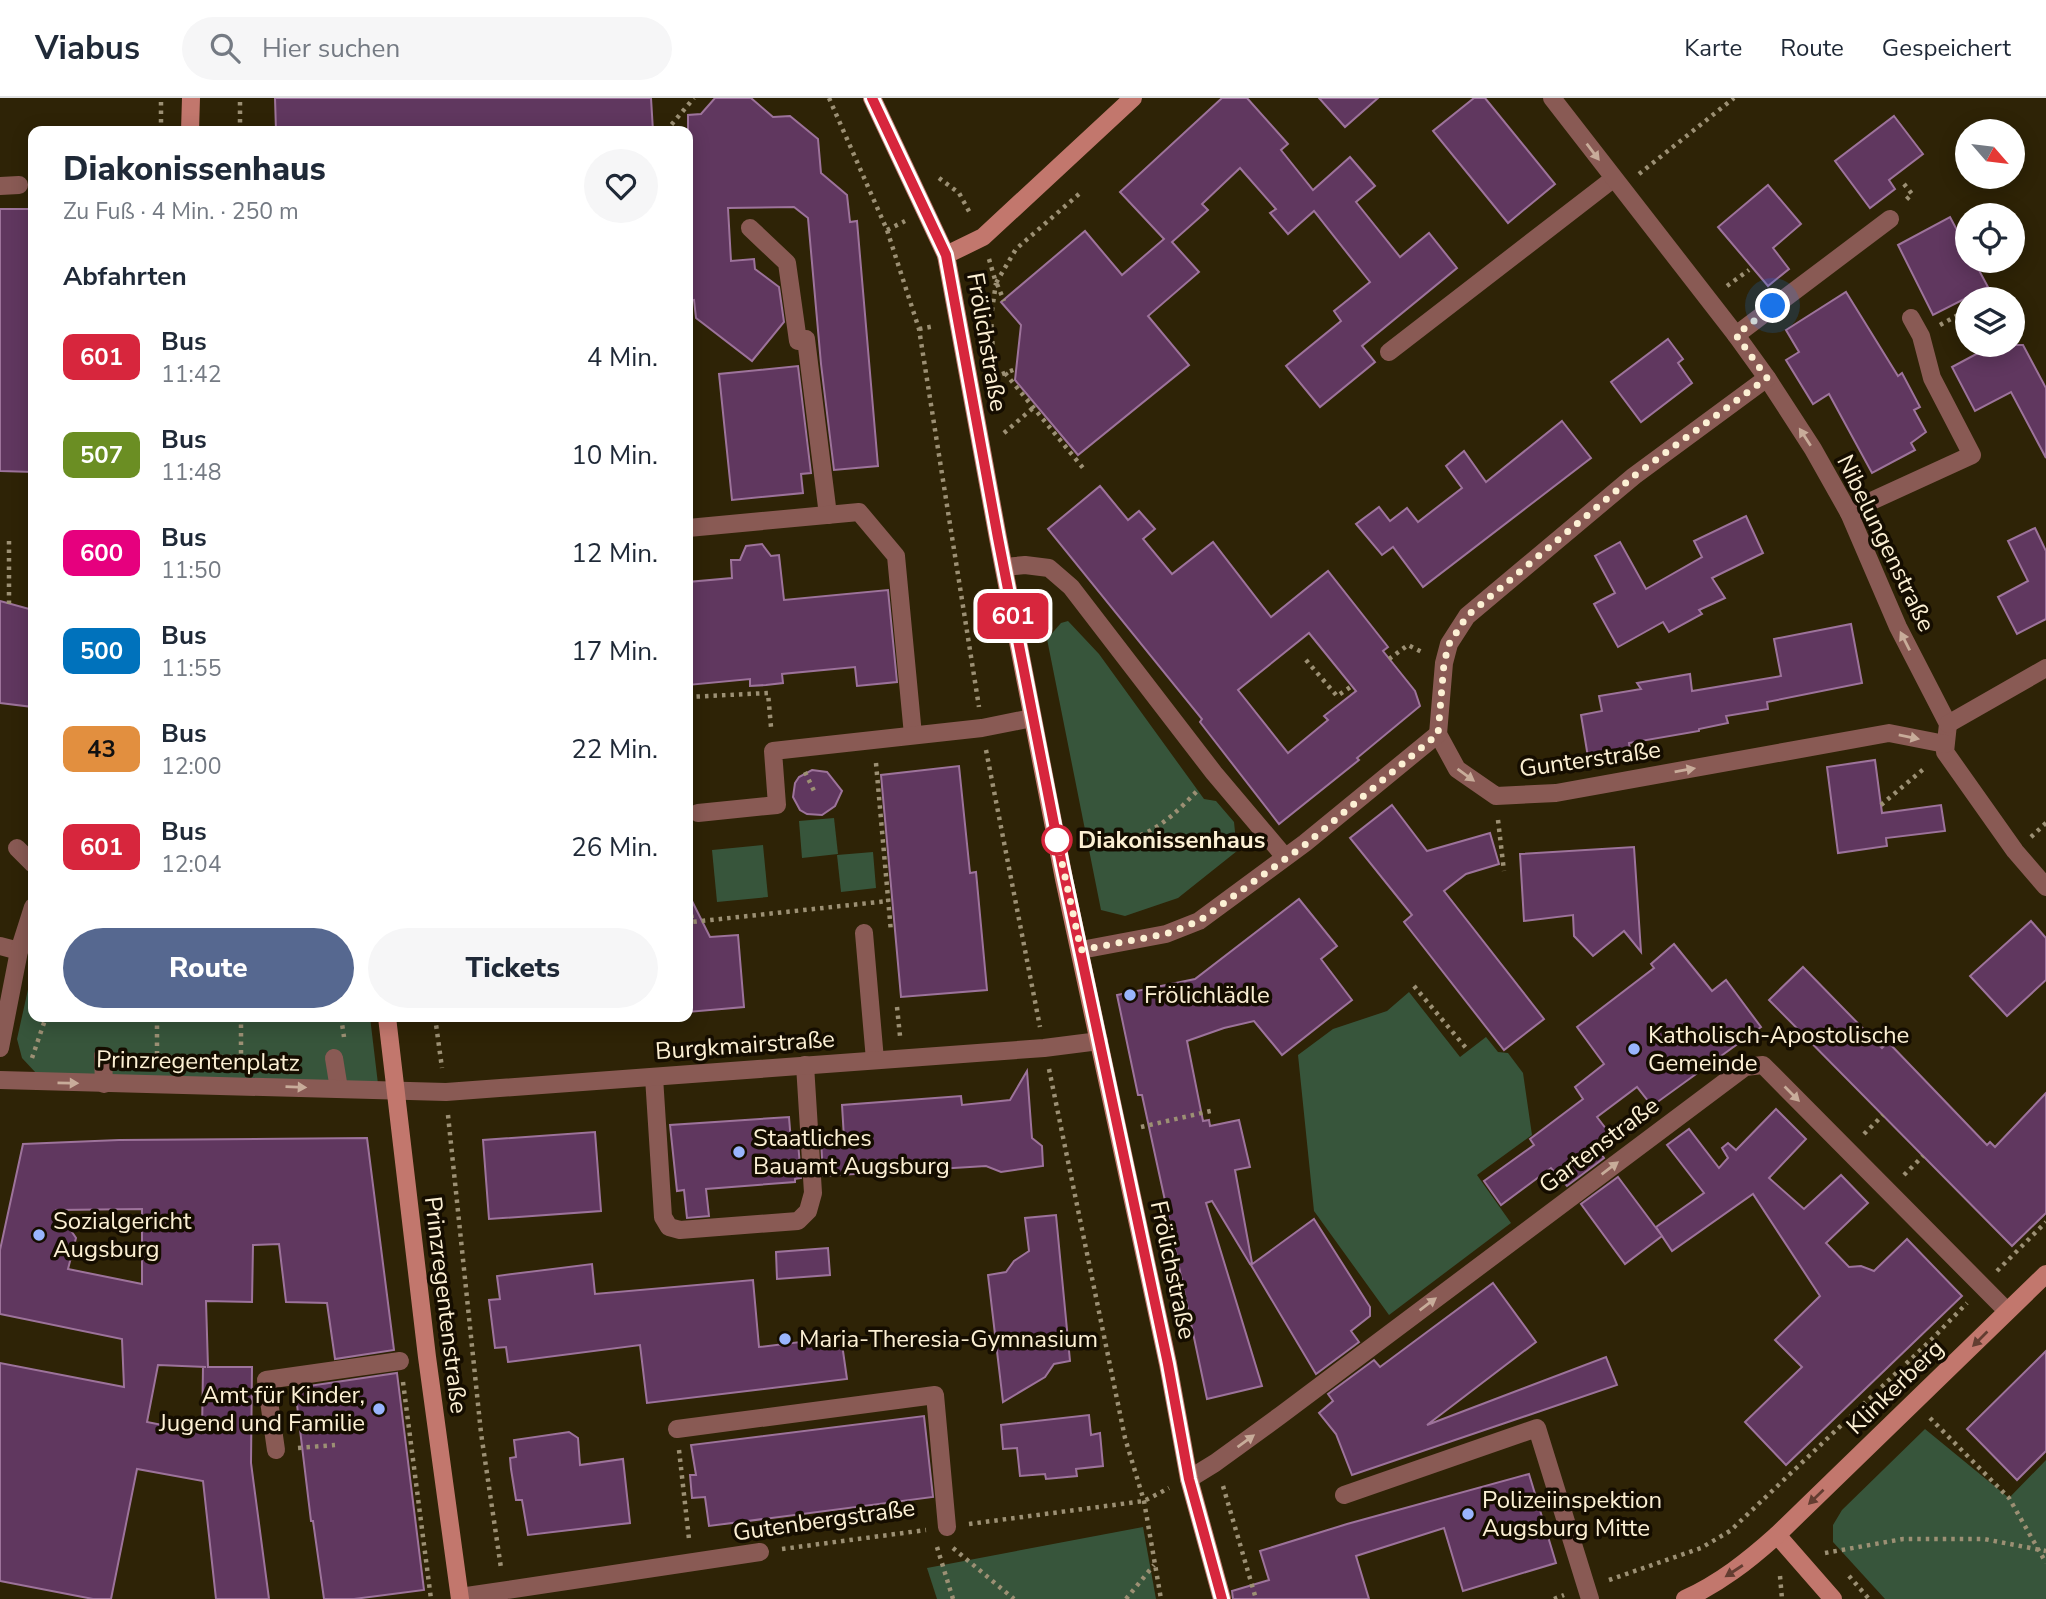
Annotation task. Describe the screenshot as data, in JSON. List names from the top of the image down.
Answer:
{
  "streets": {
    "street": [
      "Frölichstraße",
      "Nibelungenstraße",
      "Gunterstraße",
      "Burgkmairstraße",
      "Prinzregentenplatz",
      "Gartenstraße",
      "Prinzregentenstraße",
      "Klinkerberg",
      "Gutenbergstraße"
    ]
  },
  "crossings": [
    ["Frölichstraße", "Burgkmairstraße"],
    ["Frölichstraße", "Gartenstraße"],
    ["Frölichstraße", "Gutenbergstraße"],
    ["Burgkmairstraße", "Prinzregentenplatz"],
    ["Burgkmairstraße", "Prinzregentenstraße"],
    ["Prinzregentenplatz", "Prinzregentenstraße"],
    ["Gartenstraße", "Klinkerberg"],
    ["Gartenstraße", "Gutenbergstraße"],
    ["Prinzregentenstraße", "Gutenbergstraße"]
  ],
  "one_way": ["Gunterstraße", "Prinzregentenplatz", "Klinkerberg"],
  "places": [
    "Diakonissenhaus",
    "Frölichlädle",
    "Katholisch-Apostolische Gemeinde",
    "Staatliches Bauamt Augsburg",
    "Sozialgericht Augsburg",
    "Maria-Theresia-Gymnasium",
    "Amt für Kinder, Jugend und Familie",
    "Polizeiinspektion Augsburg Mitte"
  ],
  "lines": ["bus line 601"],
  "north": "bottom right",
  "page": {
    "header": "Viabus",
    "search": "Hier suchen",
    "nav": ["Karte", "Route", "Gespeichert"],
    "on_map": "601",
    "heading": [
      ["Diakonissenhaus", "Zu Fuß · 4 Min. · 250 m"],
      "Abfahrten"
    ],
    "list": [
      {
        "mark": "601",
        "name": "Bus",
        "note": "11:42",
        "value": "4 Min."
      },
      {
        "mark": "507",
        "name": "Bus",
        "note": "11:48",
        "value": "10 Min."
      },
      {
        "mark": "600",
        "name": "Bus",
        "note": "11:50",
        "value": "12 Min."
      },
      {
        "mark": "500",
        "name": "Bus",
        "note": "11:55",
        "value": "17 Min."
      },
      {
        "mark": "43",
        "name": "Bus",
        "note": "12:00",
        "value": "22 Min."
      },
      {
        "mark": "601",
        "name": "Bus",
        "note": "12:04",
        "value": "26 Min."
      }
    ],
    "buttons": ["Route", "Tickets"]
  }
}
